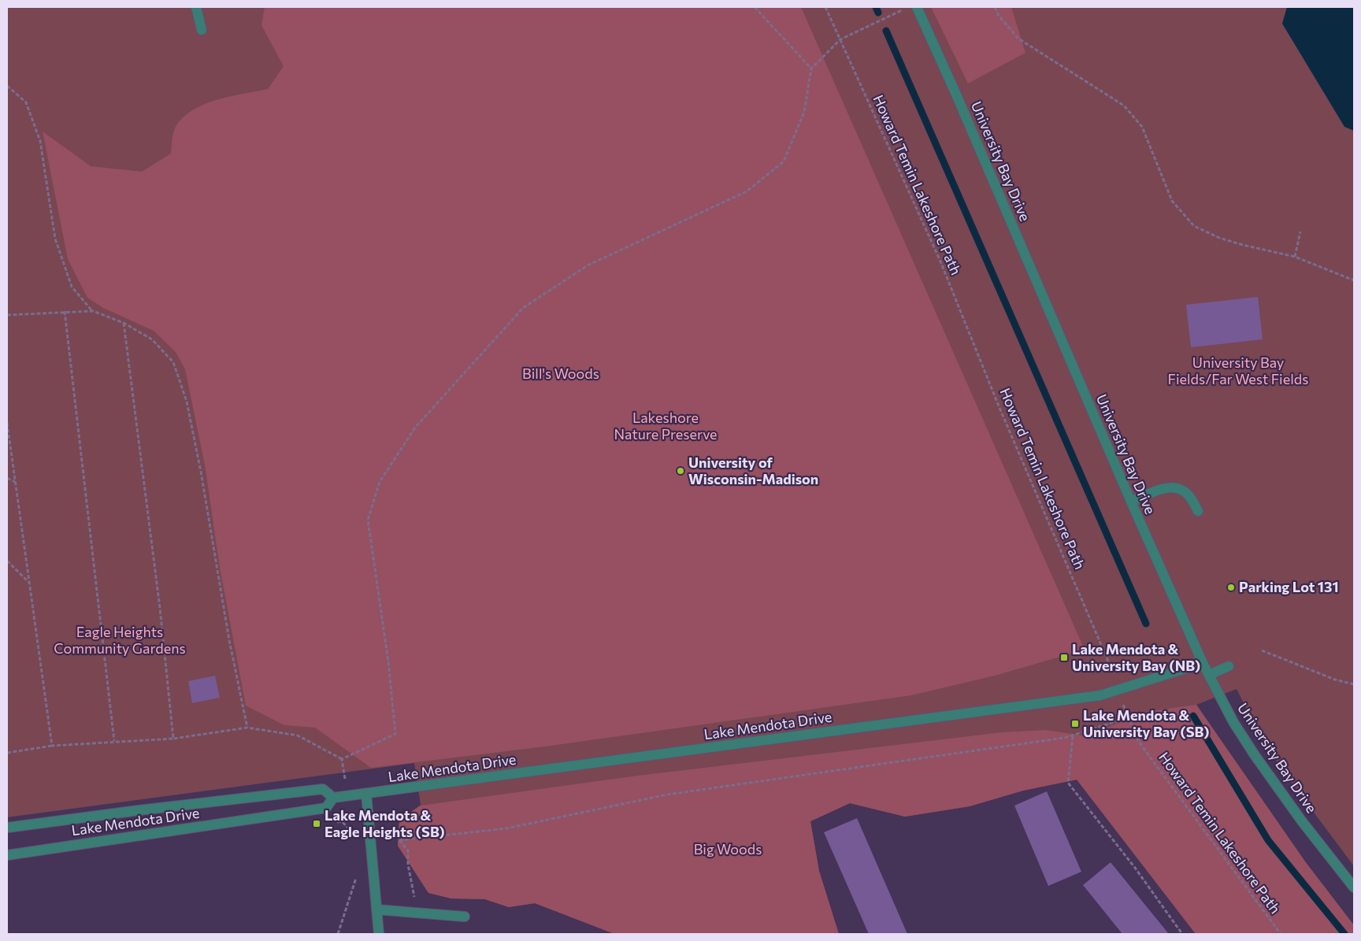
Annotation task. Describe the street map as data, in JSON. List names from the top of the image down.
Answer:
{
  "streets": {
    "street": ["University Bay Drive", "Lake Mendota Drive"],
    "path": ["Howard Temin Lakeshore Path"]
  },
  "crossings": [
    ["University Bay Drive", "Lake Mendota Drive"],
    ["Howard Temin Lakeshore Path", "Lake Mendota Drive"]
  ],
  "parks": [
    "University Bay Fields/Far West Fields",
    "Bill's Woods",
    "Lakeshore Nature Preserve",
    "Eagle Heights Community Gardens",
    "Big Woods"
  ],
  "places": {
    "other": ["University of Wisconsin-Madison", "Parking Lot 131"],
    "transit": ["Lake Mendota & University Bay (NB)", "Lake Mendota & University Bay (SB)", "Lake Mendota & Eagle Heights (SB)"]
  }
}
